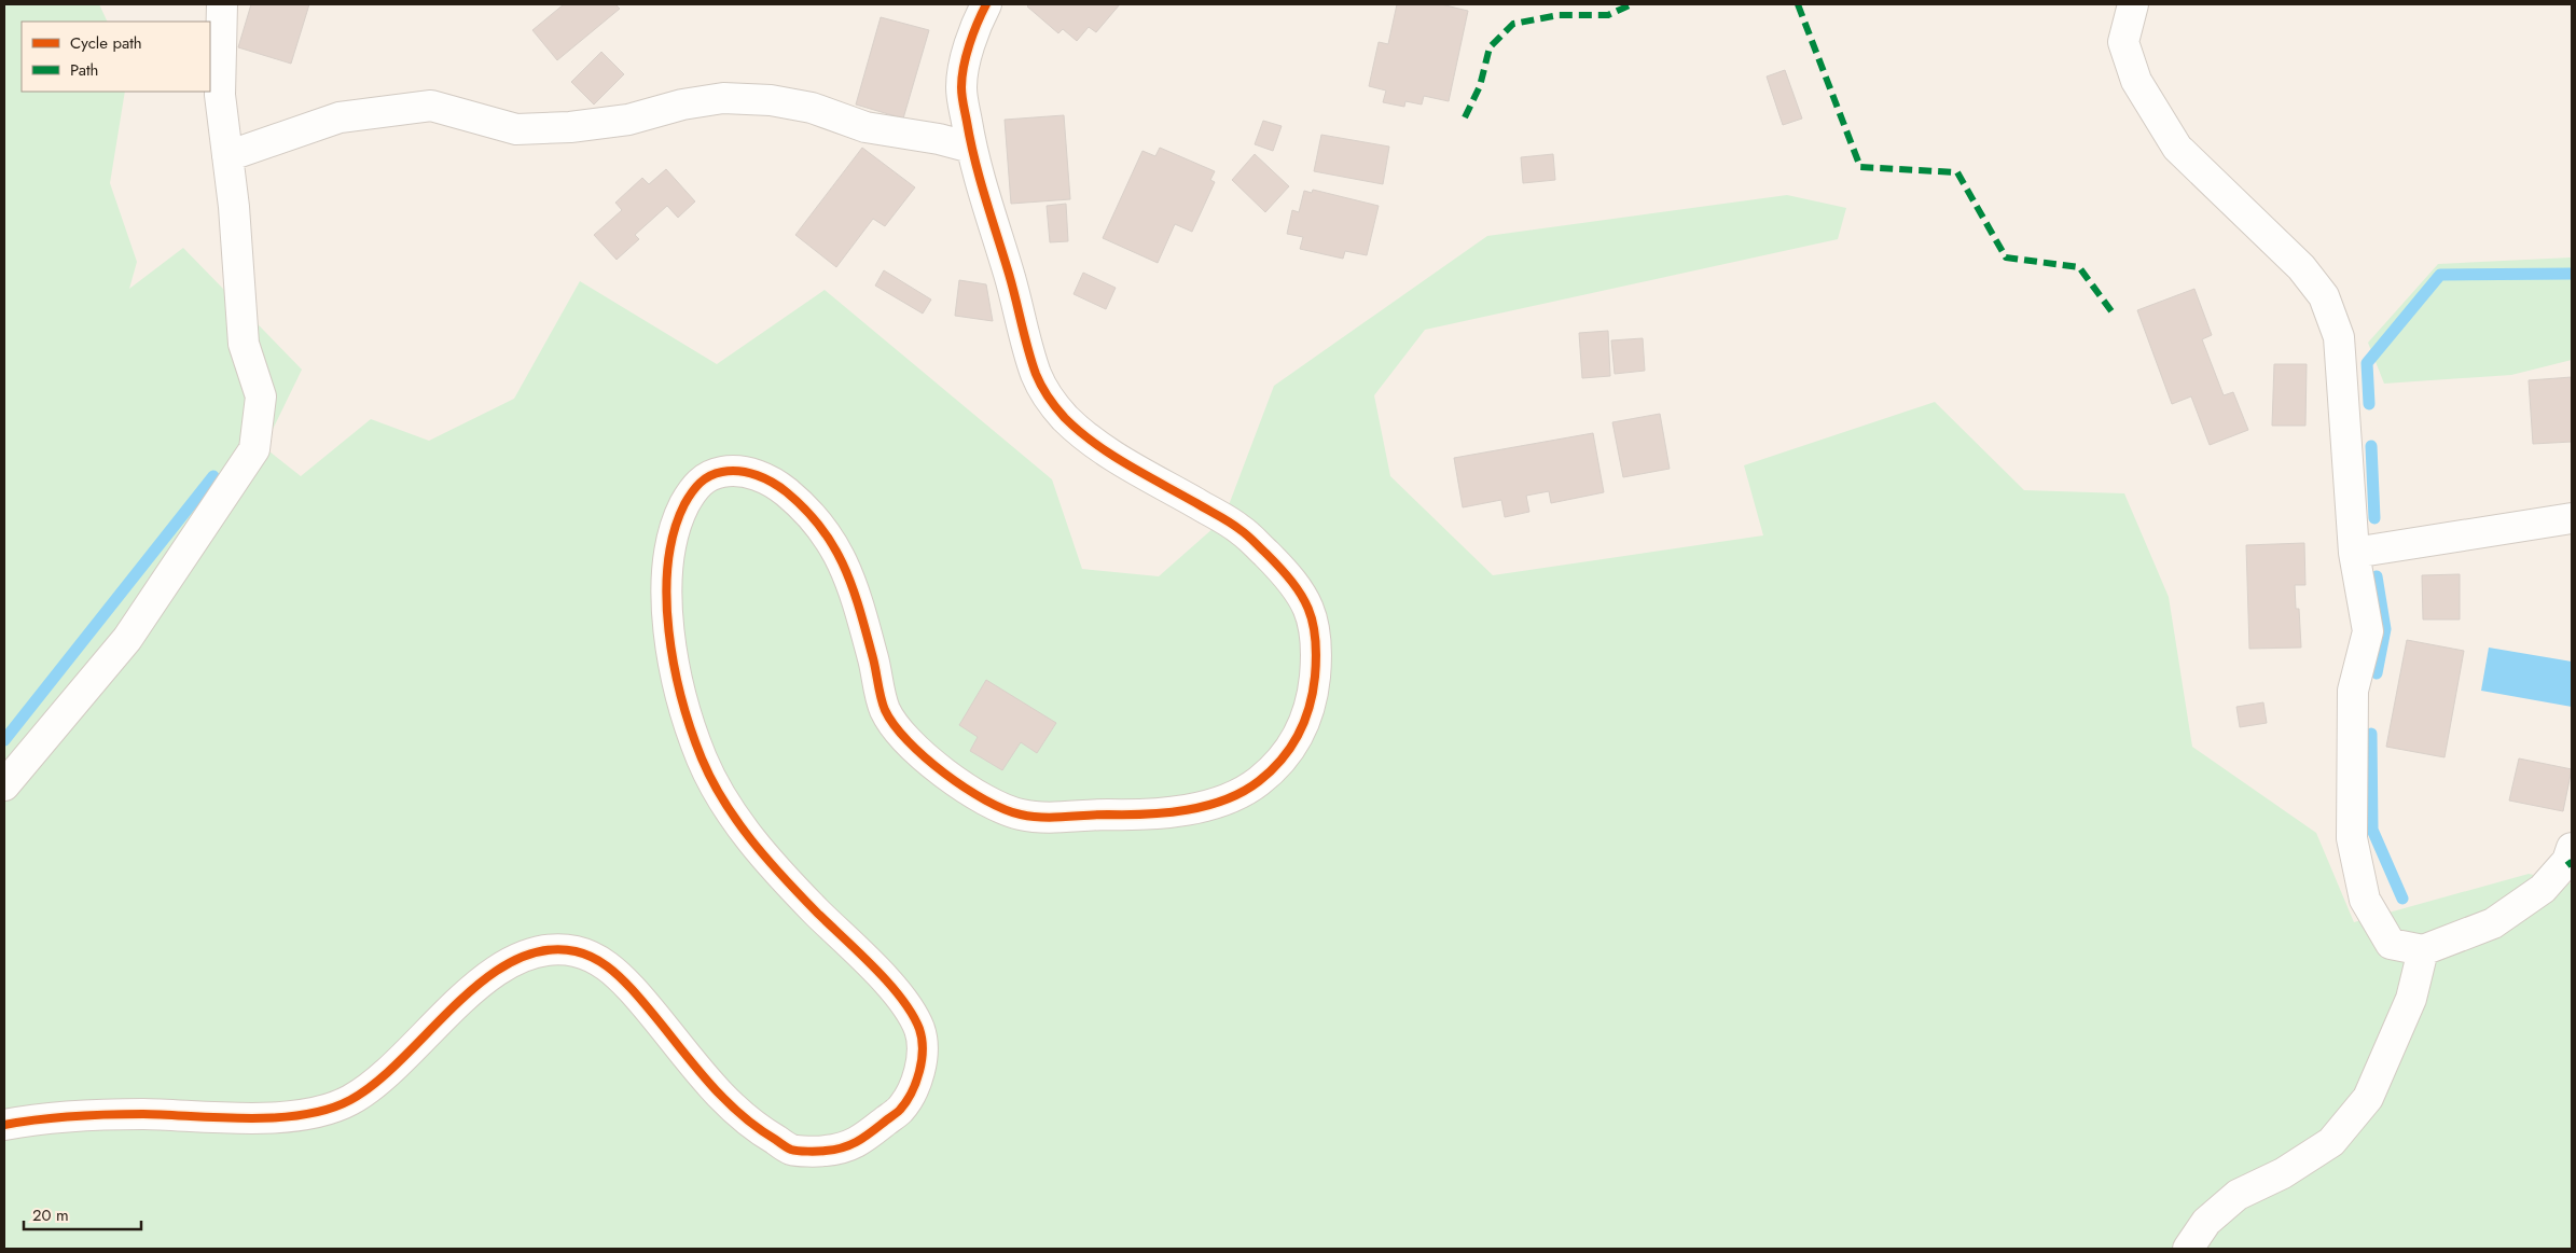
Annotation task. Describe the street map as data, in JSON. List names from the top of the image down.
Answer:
{
  "legend": ["Cycle path", "Path"],
  "scale_bar": "20 m"
}
